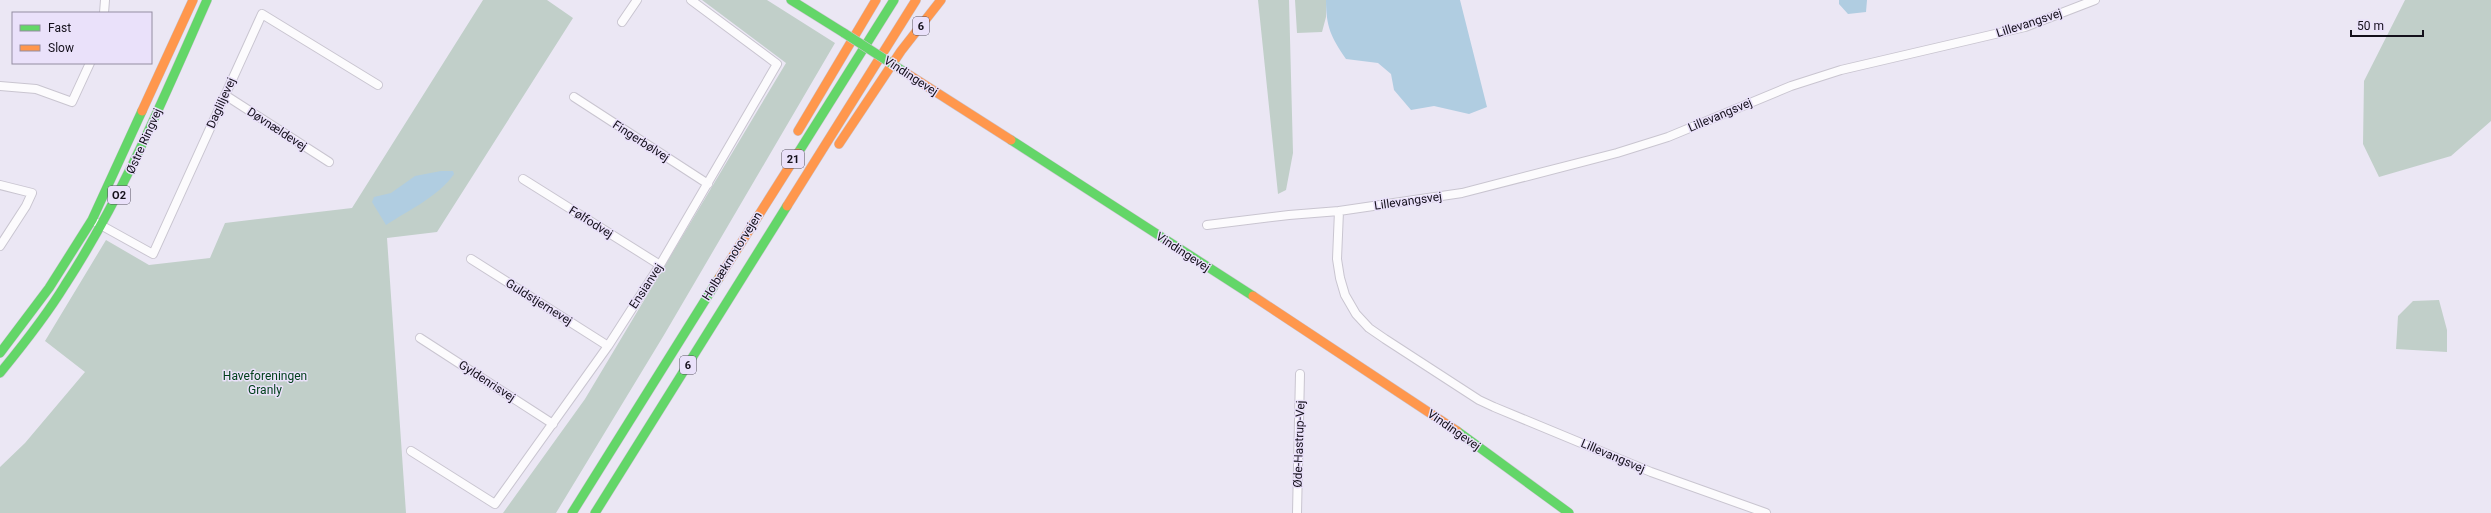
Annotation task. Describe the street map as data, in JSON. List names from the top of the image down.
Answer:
{
  "streets": {
    "main road": [
      "6",
      "Vindingevej",
      "Østre Ringvej",
      "21",
      "O2",
      "Holbækmotorvejen"
    ],
    "street": [
      "Lillevangsvej",
      "Dagliljevej",
      "Døvnældevej",
      "Fingerbølvej",
      "Følfodvej",
      "Ensianvej",
      "Guldstjernevej",
      "Gyldenrisvej",
      "Øde-Hastrup-Vej"
    ]
  },
  "crossings": [
    ["6", "Holbækmotorvejen"],
    ["Dagliljevej", "Døvnældevej"],
    ["Dagliljevej", "Østre Ringvej"],
    ["Fingerbølvej", "Ensianvej"],
    ["Følfodvej", "Ensianvej"],
    ["Ensianvej", "Guldstjernevej"],
    ["Ensianvej", "Gyldenrisvej"]
  ],
  "parks": ["Haveforeningen Granly"],
  "legend": ["Fast", "Slow"],
  "scale_bar": "50 m"
}
